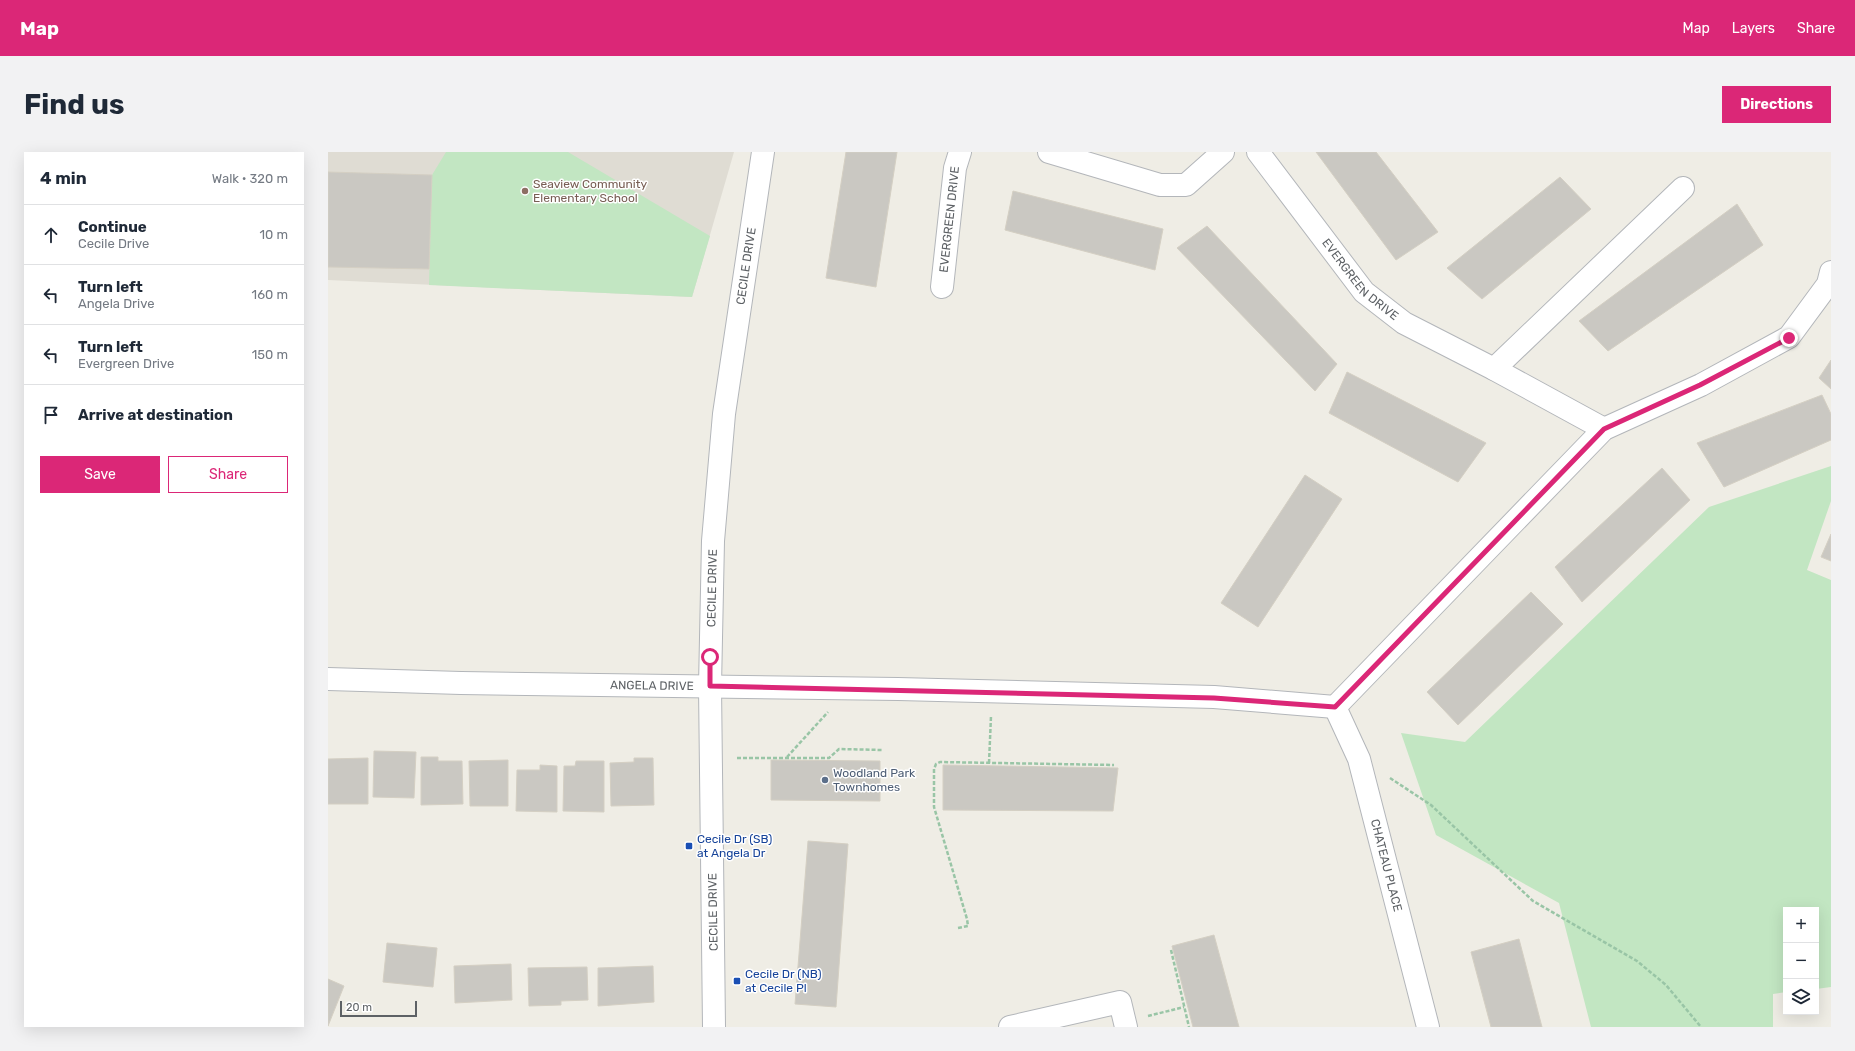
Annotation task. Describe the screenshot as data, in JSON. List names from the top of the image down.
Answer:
{
  "streets": {
    "street": [
      "EVERGREEN DRIVE",
      "CECILE DRIVE",
      "ANGELA DRIVE",
      "CHATEAU PLACE"
    ]
  },
  "crossings": [
    ["CECILE DRIVE", "ANGELA DRIVE"],
    ["ANGELA DRIVE", "CHATEAU PLACE"]
  ],
  "places": {
    "other": ["Seaview Community Elementary School", "Woodland Park Townhomes"],
    "transit": ["Cecile Dr (SB) at Angela Dr", "Cecile Dr (NB) at Cecile Pl"]
  },
  "scale_bar": "20 m",
  "page": {
    "header": "Map",
    "nav": ["Map", "Layers", "Share"],
    "buttons": [
      "Directions",
      ["Save", "Share"]
    ],
    "title": "Find us",
    "heading": ["4 min", "Walk · 320 m"],
    "list": [
      ["Continue", "Cecile Drive", "10 m"],
      ["Turn left", "Angela Drive", "160 m"],
      ["Turn left", "Evergreen Drive", "150 m"],
      "Arrive at destination"
    ],
    "map_buttons": ["+", "−"],
    "scale": "20 m"
  }
}
